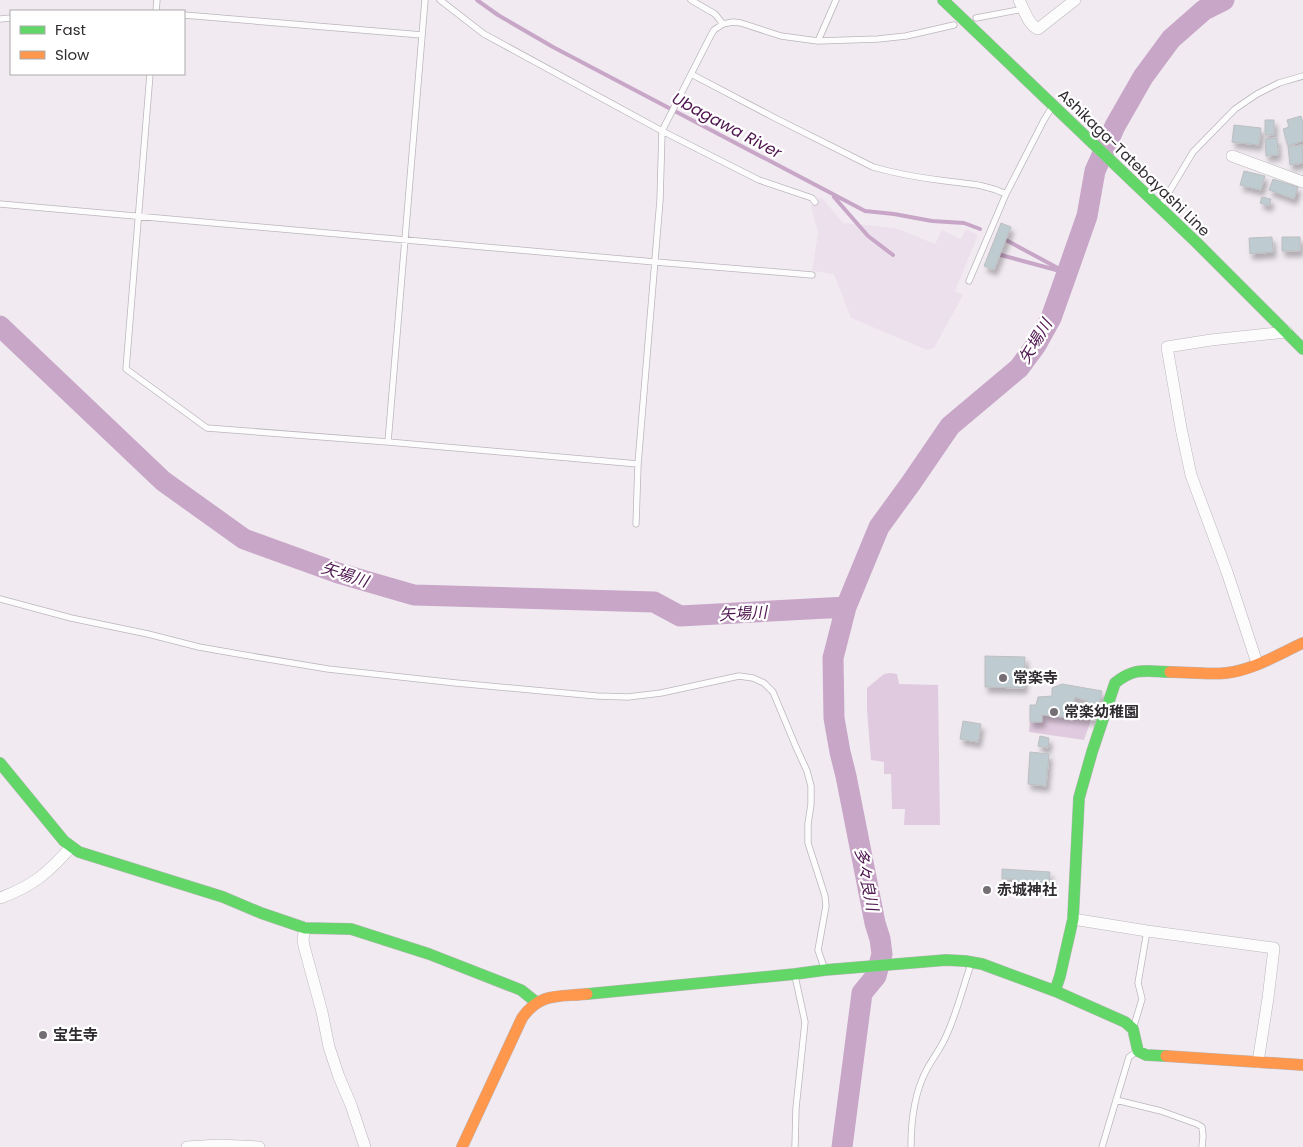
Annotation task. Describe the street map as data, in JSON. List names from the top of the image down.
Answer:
{
  "streets": {
    "street": ["Ashikaga-Tatebayashi Line"]
  },
  "water": ["Ubagawa River", "矢場川", "多々良川"],
  "places": [
    "常楽寺",
    "常楽幼稚園",
    "赤城神社",
    "宝生寺"
  ],
  "legend": ["Fast", "Slow"]
}
